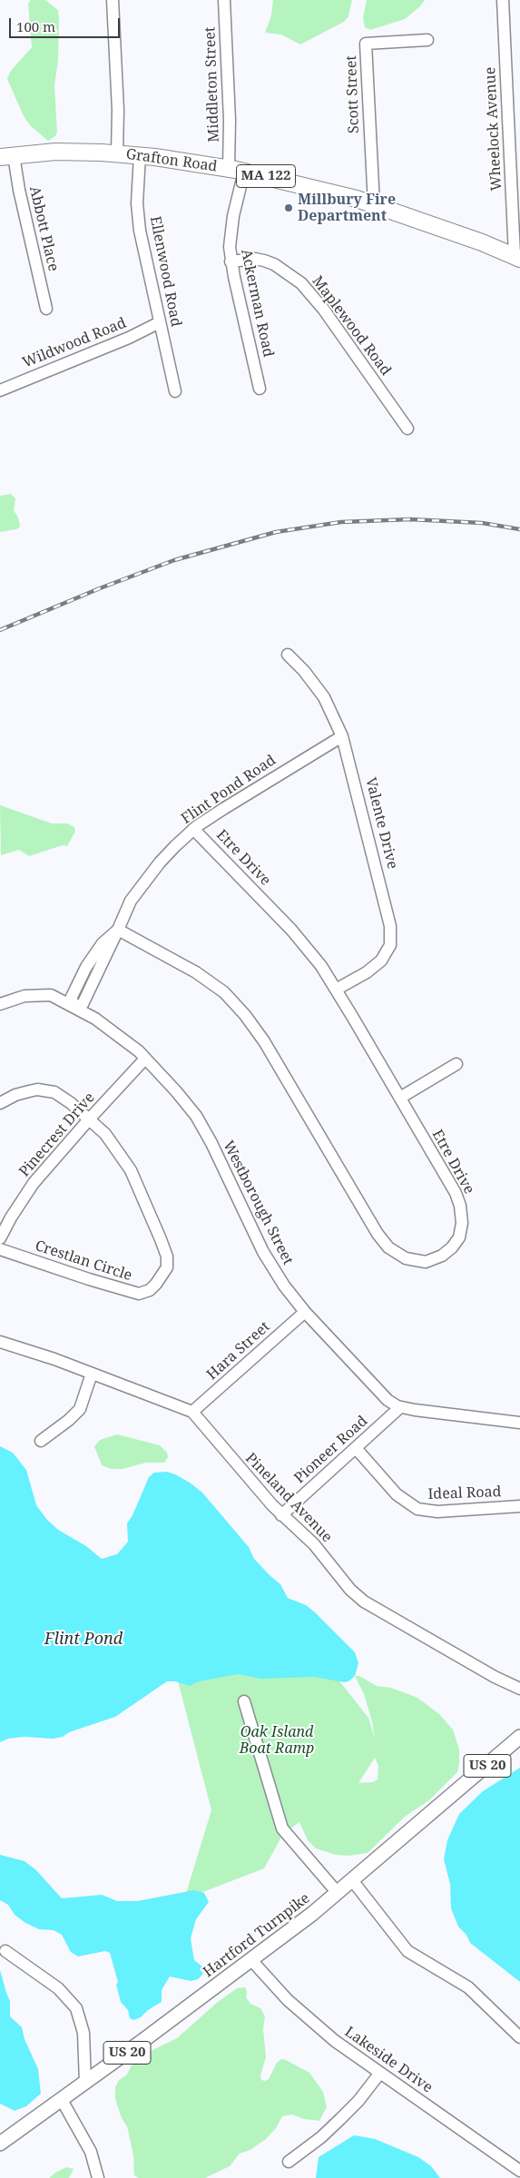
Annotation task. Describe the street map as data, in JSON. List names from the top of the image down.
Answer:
{
  "streets": {
    "highway": ["Grafton Road", "MA 122"],
    "main road": ["US 20", "Hartford Turnpike"],
    "street": [
      "Middleton Street",
      "Scott Street",
      "Wheelock Avenue",
      "Abbott Place",
      "Ellenwood Road",
      "Ackerman Road",
      "Maplewood Road",
      "Wildwood Road",
      "Flint Pond Road",
      "Valente Drive",
      "Etre Drive",
      "Pinecrest Drive",
      "Westborough Street",
      "Crestlan Circle",
      "Hara Street",
      "Pioneer Road",
      "Ideal Road",
      "Pineland Avenue",
      "Lakeside Drive"
    ]
  },
  "crossings": [
    ["Middleton Street", "Grafton Road"],
    ["Scott Street", "Grafton Road"],
    ["Wheelock Avenue", "Grafton Road"],
    ["Grafton Road", "Abbott Place"],
    ["Grafton Road", "Ellenwood Road"],
    ["Grafton Road", "Ackerman Road"],
    ["Ellenwood Road", "Wildwood Road"],
    ["Ackerman Road", "Maplewood Road"],
    ["Flint Pond Road", "Valente Drive"],
    ["Flint Pond Road", "Etre Drive"],
    ["Flint Pond Road", "Westborough Street"],
    ["Valente Drive", "Etre Drive"],
    ["Pinecrest Drive", "Westborough Street"],
    ["Pinecrest Drive", "Crestlan Circle"],
    ["Westborough Street", "Hara Street"],
    ["Westborough Street", "Pioneer Road"],
    ["Hara Street", "Pineland Avenue"],
    ["Pioneer Road", "Ideal Road"],
    ["Pioneer Road", "Pineland Avenue"],
    ["Hartford Turnpike", "Lakeside Drive"]
  ],
  "water": ["Flint Pond"],
  "parks": ["Oak Island Boat Ramp"],
  "places": ["Millbury Fire Department"],
  "scale_bar": "100 m"
}
